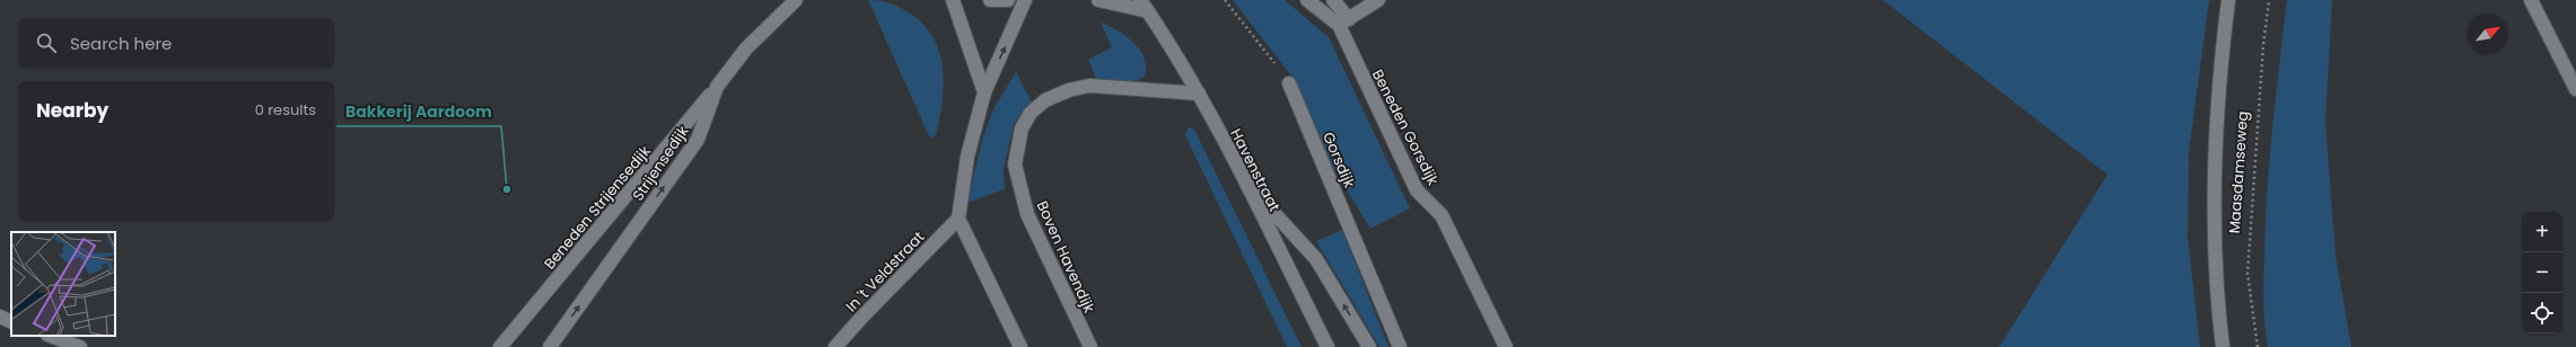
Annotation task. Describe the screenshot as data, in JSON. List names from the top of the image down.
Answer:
{
  "streets": {
    "street": [
      "Beneden Gorsdijk",
      "Gorsdijk",
      "Strijensedijk",
      "Havenstraat",
      "Maasdamseweg",
      "Beneden Strijensedijk",
      "Boven Havendijk",
      "In 't Veldstraat"
    ]
  },
  "crossings": [
    ["Strijensedijk", "Beneden Strijensedijk"],
    ["Havenstraat", "Boven Havendijk"]
  ],
  "one_way": ["Strijensedijk"],
  "places": ["Bakkerij Aardoom"],
  "north": "top right",
  "page": {
    "search": "Search here",
    "heading": ["Nearby", "0 results"],
    "map_buttons": ["+", "−"]
  }
}
